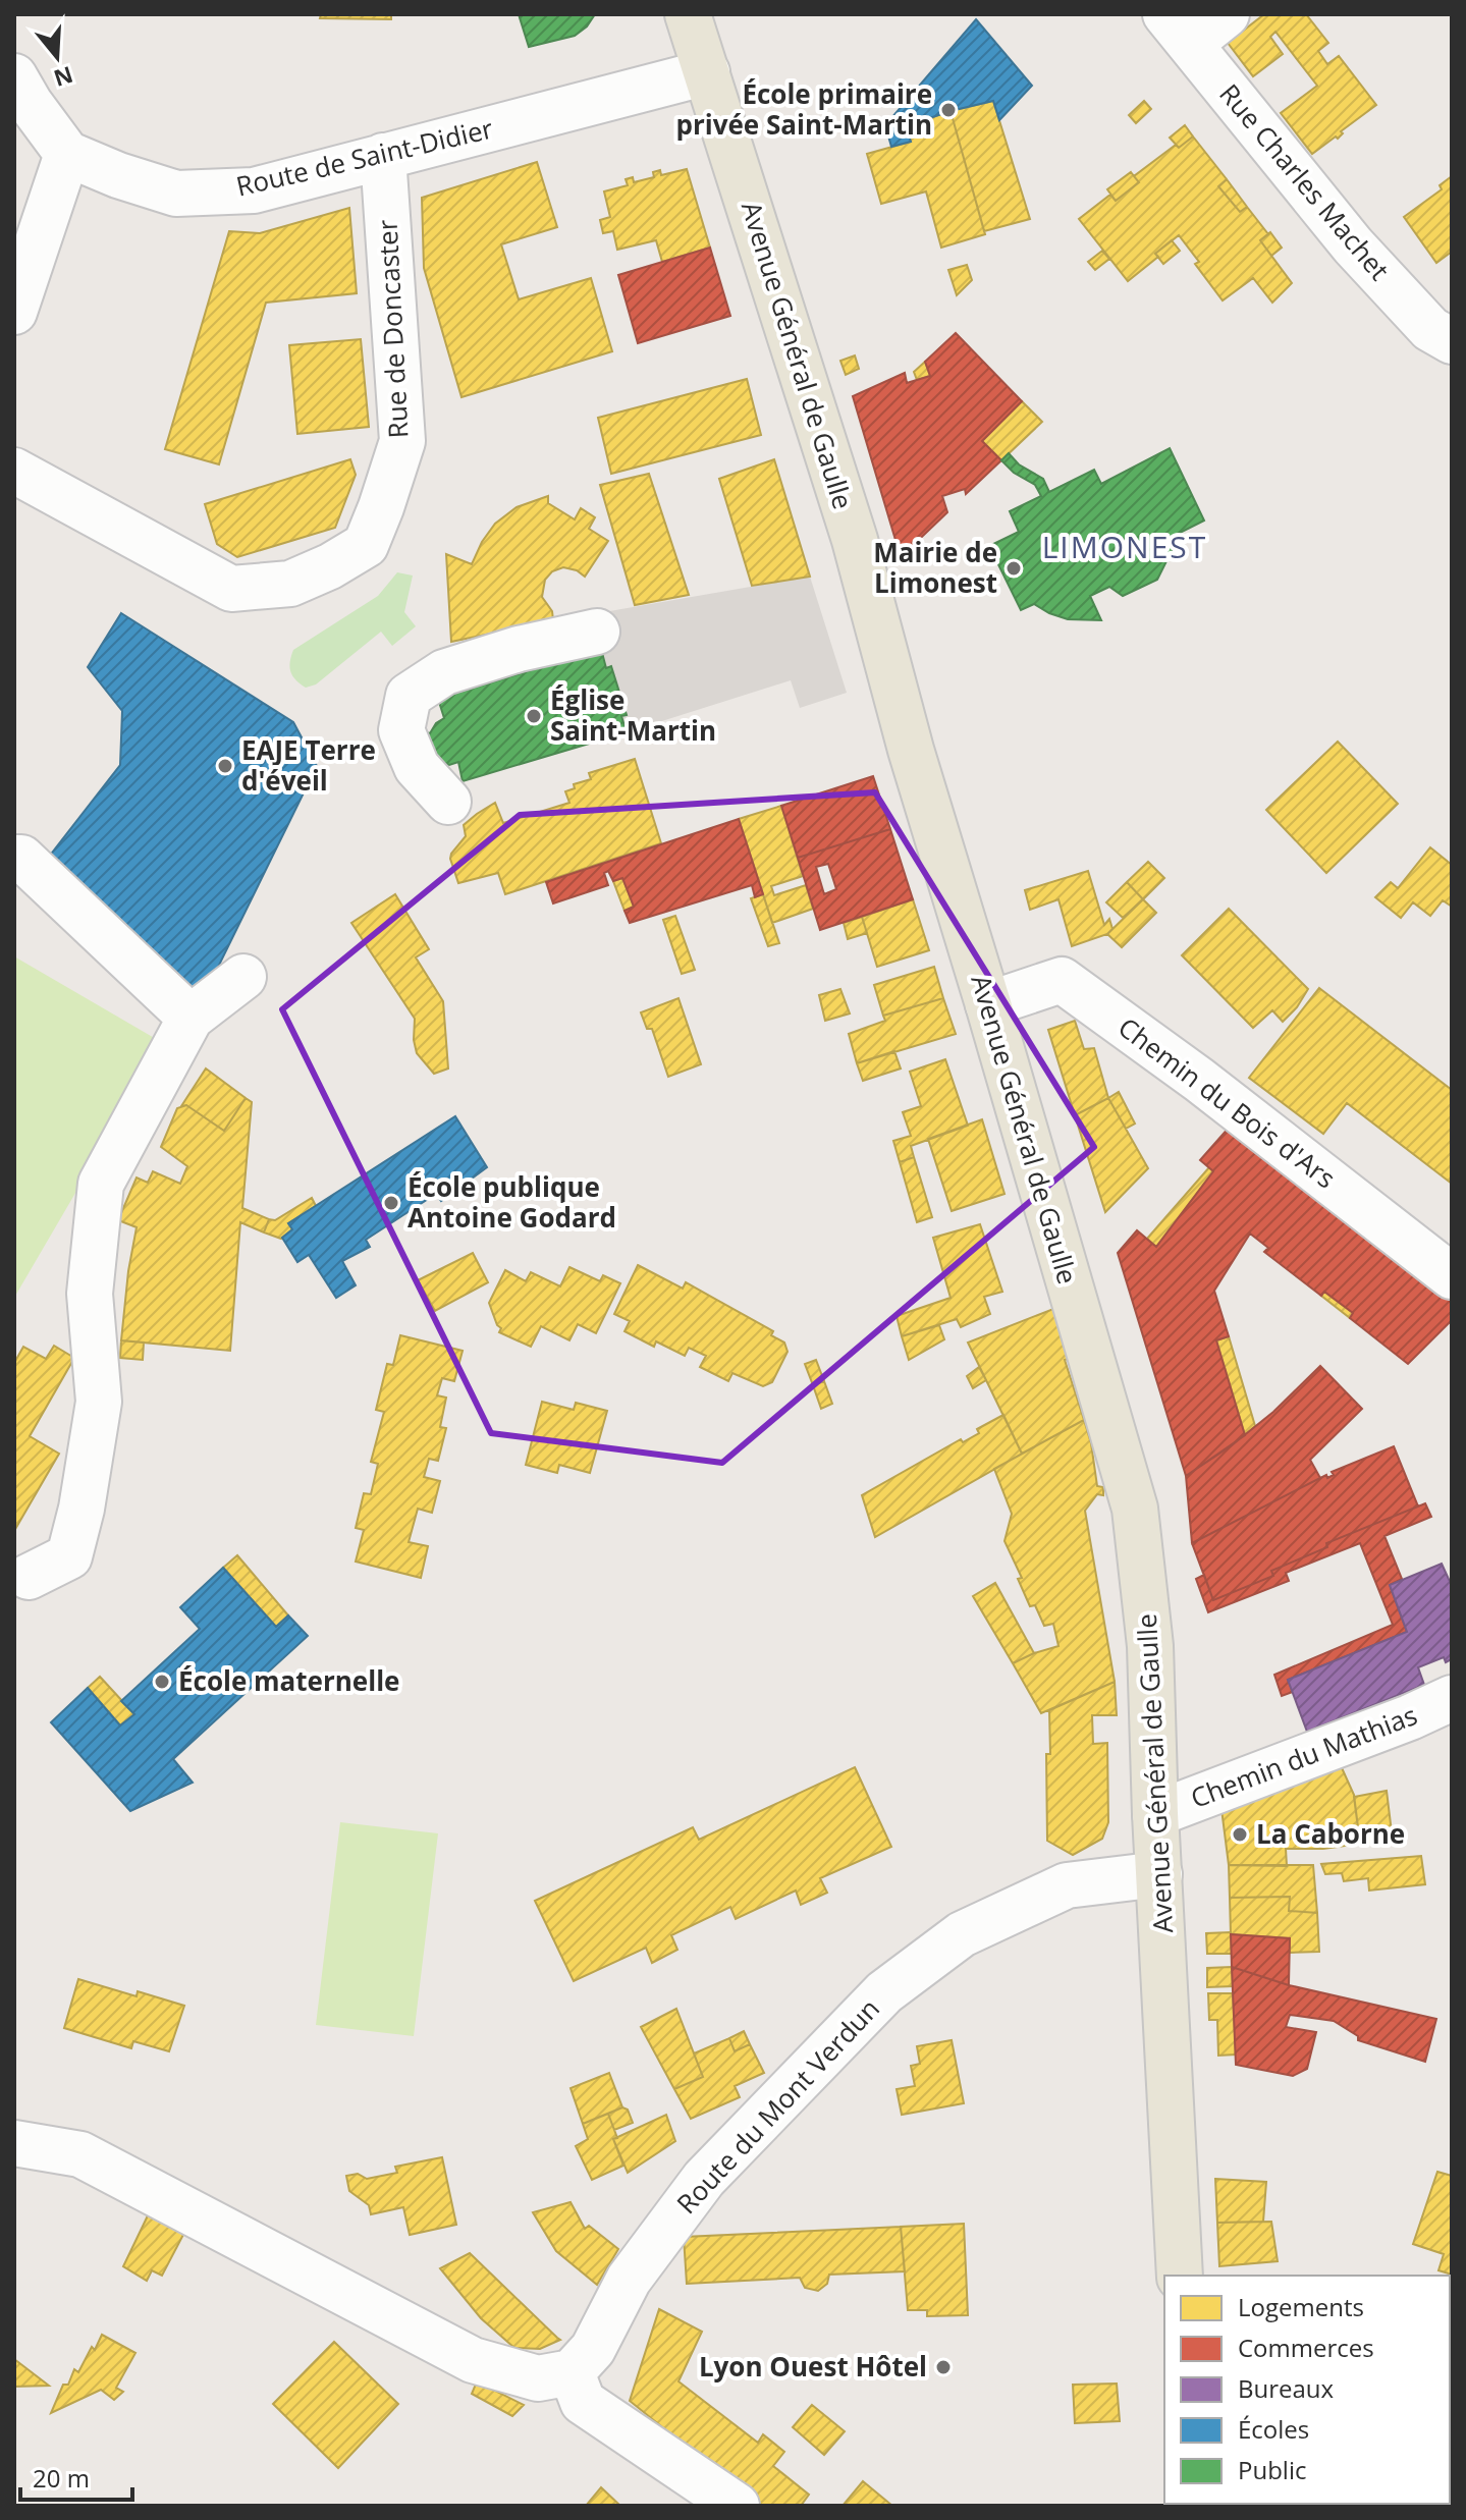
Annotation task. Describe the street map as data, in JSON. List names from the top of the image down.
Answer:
{
  "streets": {
    "main road": ["Avenue Général de Gaulle"],
    "street": [
      "Route de Saint-Didier",
      "Rue Charles Machet",
      "Rue de Doncaster",
      "Chemin du Bois d'Ars",
      "Chemin du Mathias",
      "Route du Mont Verdun"
    ]
  },
  "crossings": [
    ["Route de Saint-Didier", "Rue de Doncaster"],
    ["Route de Saint-Didier", "Avenue Général de Gaulle"],
    ["Avenue Général de Gaulle", "Chemin du Bois d'Ars"],
    ["Avenue Général de Gaulle", "Chemin du Mathias"],
    ["Avenue Général de Gaulle", "Route du Mont Verdun"]
  ],
  "districts": ["LIMONEST"],
  "places": [
    "École primaire privée Saint-Martin",
    "Mairie de Limonest",
    "Église Saint-Martin",
    "EAJE Terre d'éveil",
    "École publique Antoine Godard",
    "École maternelle",
    "La Caborne",
    "Lyon Ouest Hôtel"
  ],
  "legend": [
    "Logements",
    "Commerces",
    "Bureaux",
    "Écoles",
    "Public"
  ],
  "scale_bar": "20 m",
  "north": "bottom"
}
